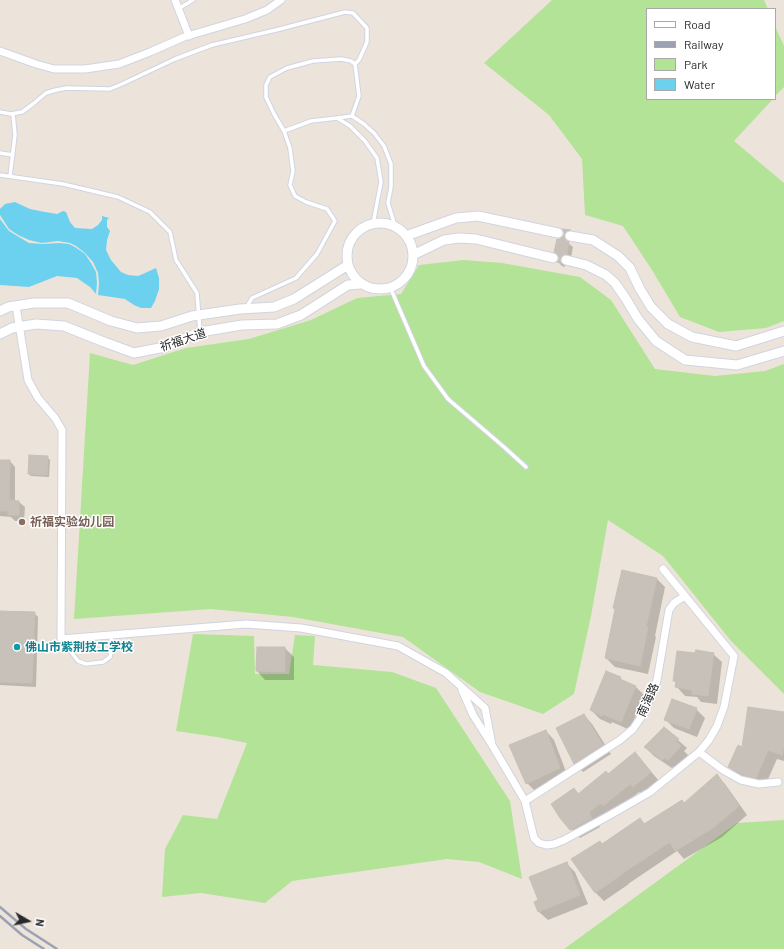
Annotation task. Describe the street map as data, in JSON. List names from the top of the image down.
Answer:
{
  "streets": {
    "street": ["祈福大道", "南海路"]
  },
  "places": ["祈福实验幼儿园", "佛山市紫荆技工学校"],
  "legend": [
    "Road",
    "Railway",
    "Park",
    "Water"
  ],
  "north": "right"
}
